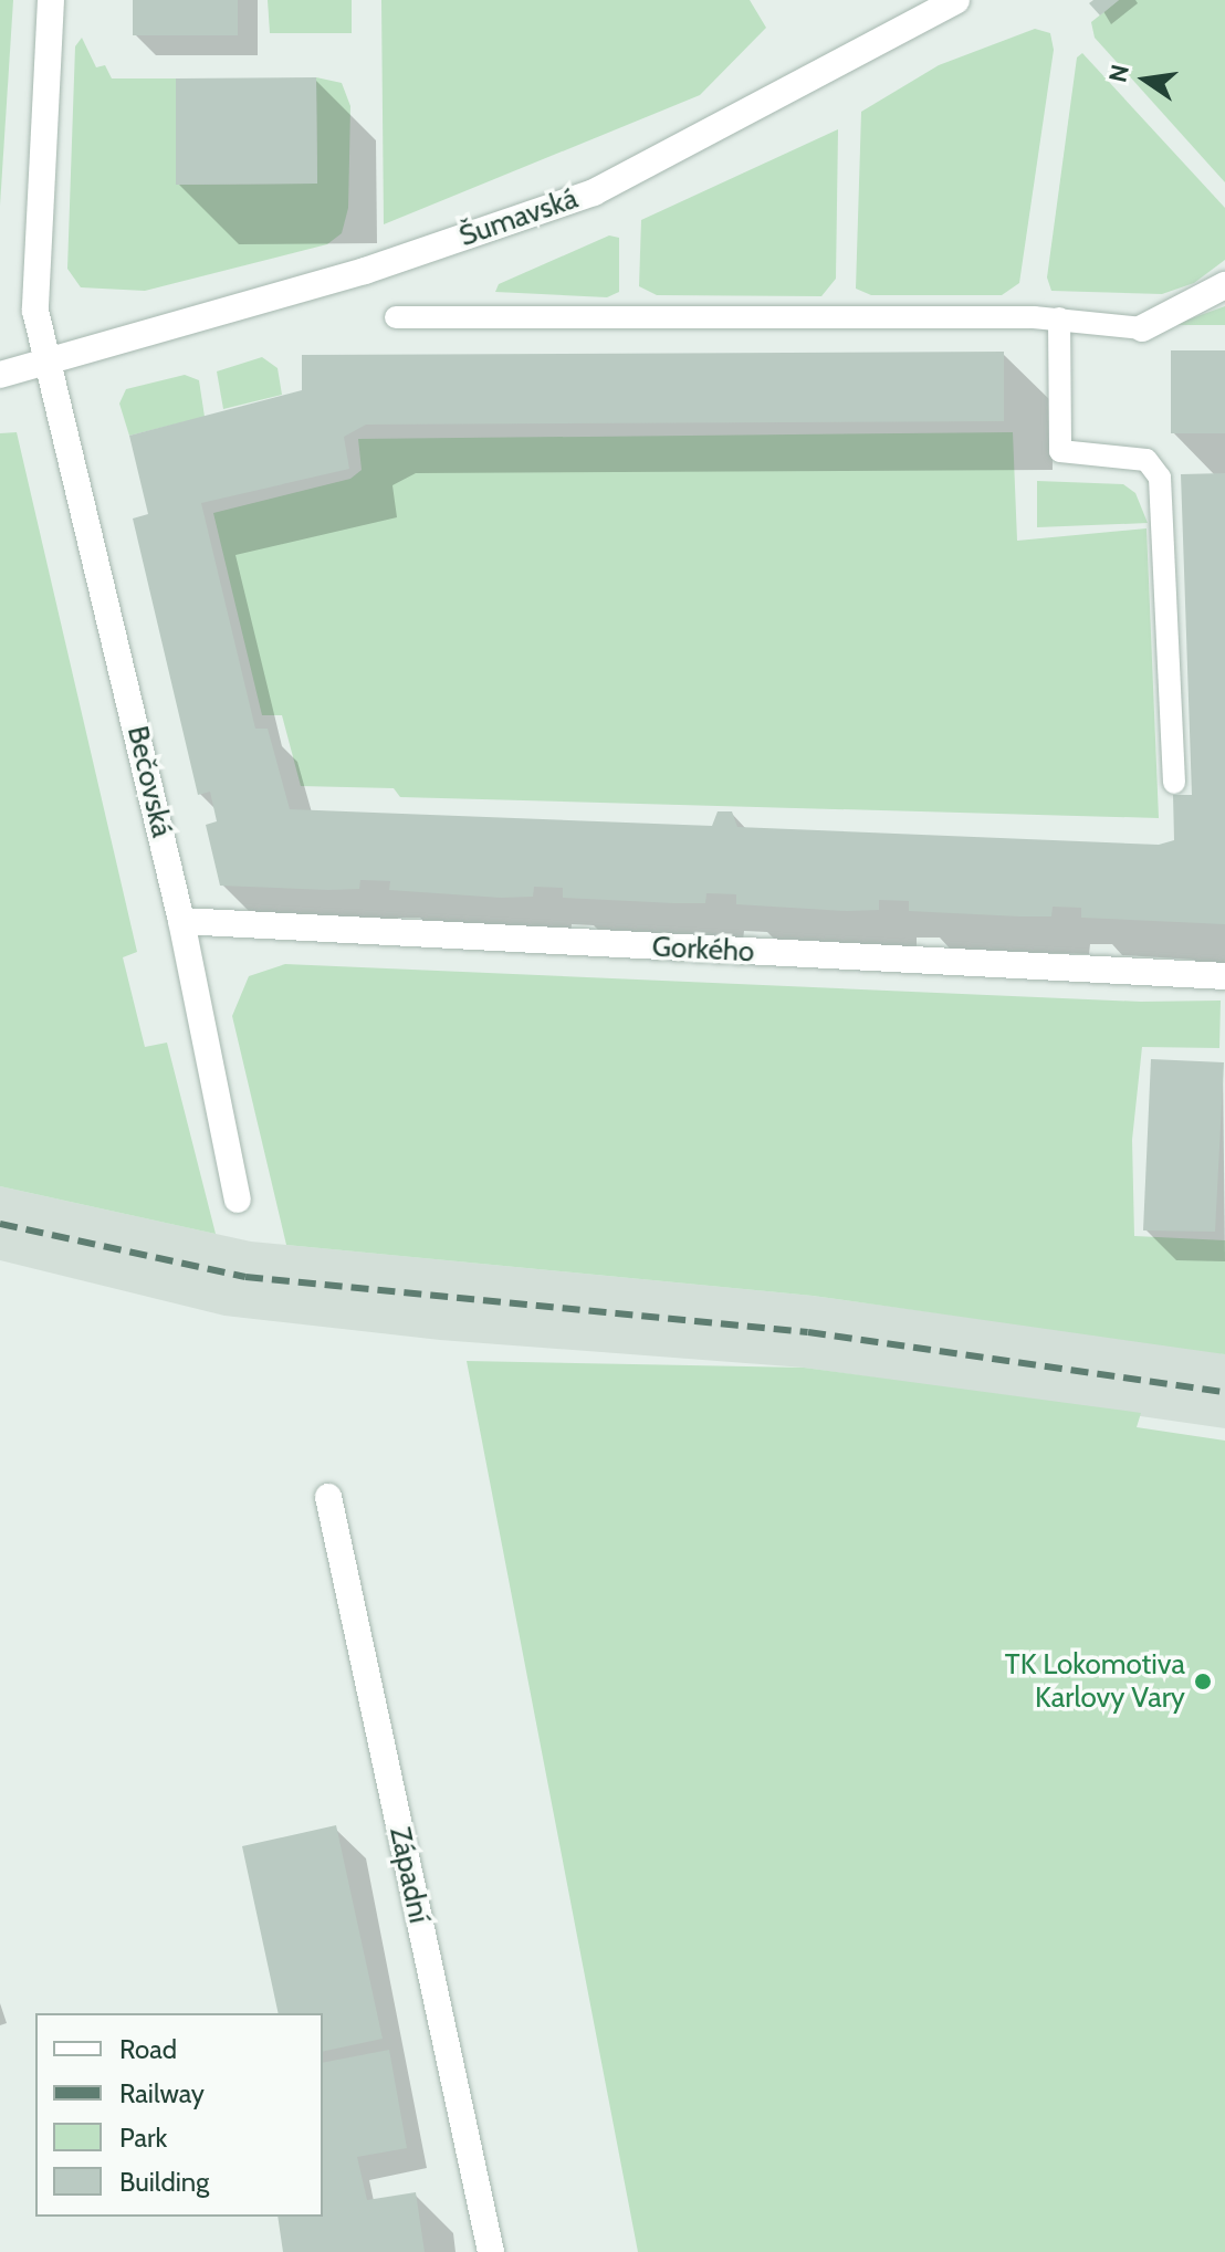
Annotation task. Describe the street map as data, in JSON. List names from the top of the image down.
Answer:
{
  "streets": {
    "street": [
      "Šumavská",
      "Bečovská",
      "Gorkého",
      "Západní"
    ]
  },
  "crossings": [
    ["Šumavská", "Bečovská"],
    ["Bečovská", "Gorkého"]
  ],
  "places": ["TK Lokomotiva Karlovy Vary"],
  "legend": [
    "Road",
    "Railway",
    "Park",
    "Building"
  ],
  "north": "left"
}
